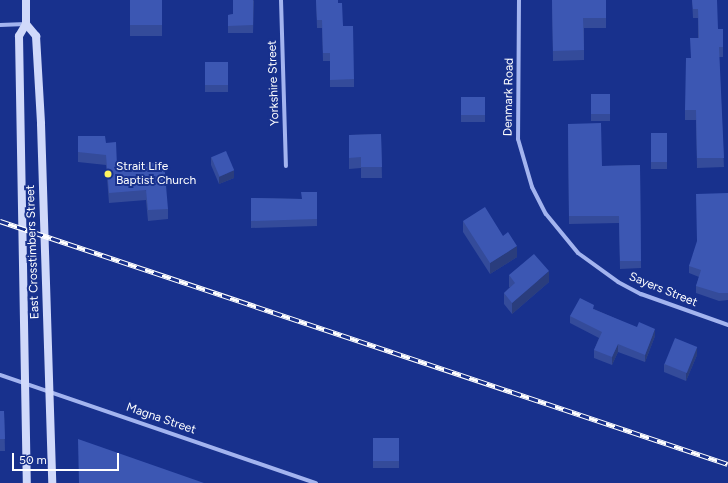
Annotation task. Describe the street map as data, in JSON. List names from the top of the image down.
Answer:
{
  "streets": {
    "main road": ["East Crosstimbers Street"],
    "street": [
      "Yorkshire Street",
      "Denmark Road",
      "Sayers Street",
      "Magna Street"
    ]
  },
  "crossings": [
    ["Denmark Road", "Sayers Street"],
    ["East Crosstimbers Street", "Magna Street"]
  ],
  "places": ["Strait Life Baptist Church"],
  "scale_bar": "50 m"
}
